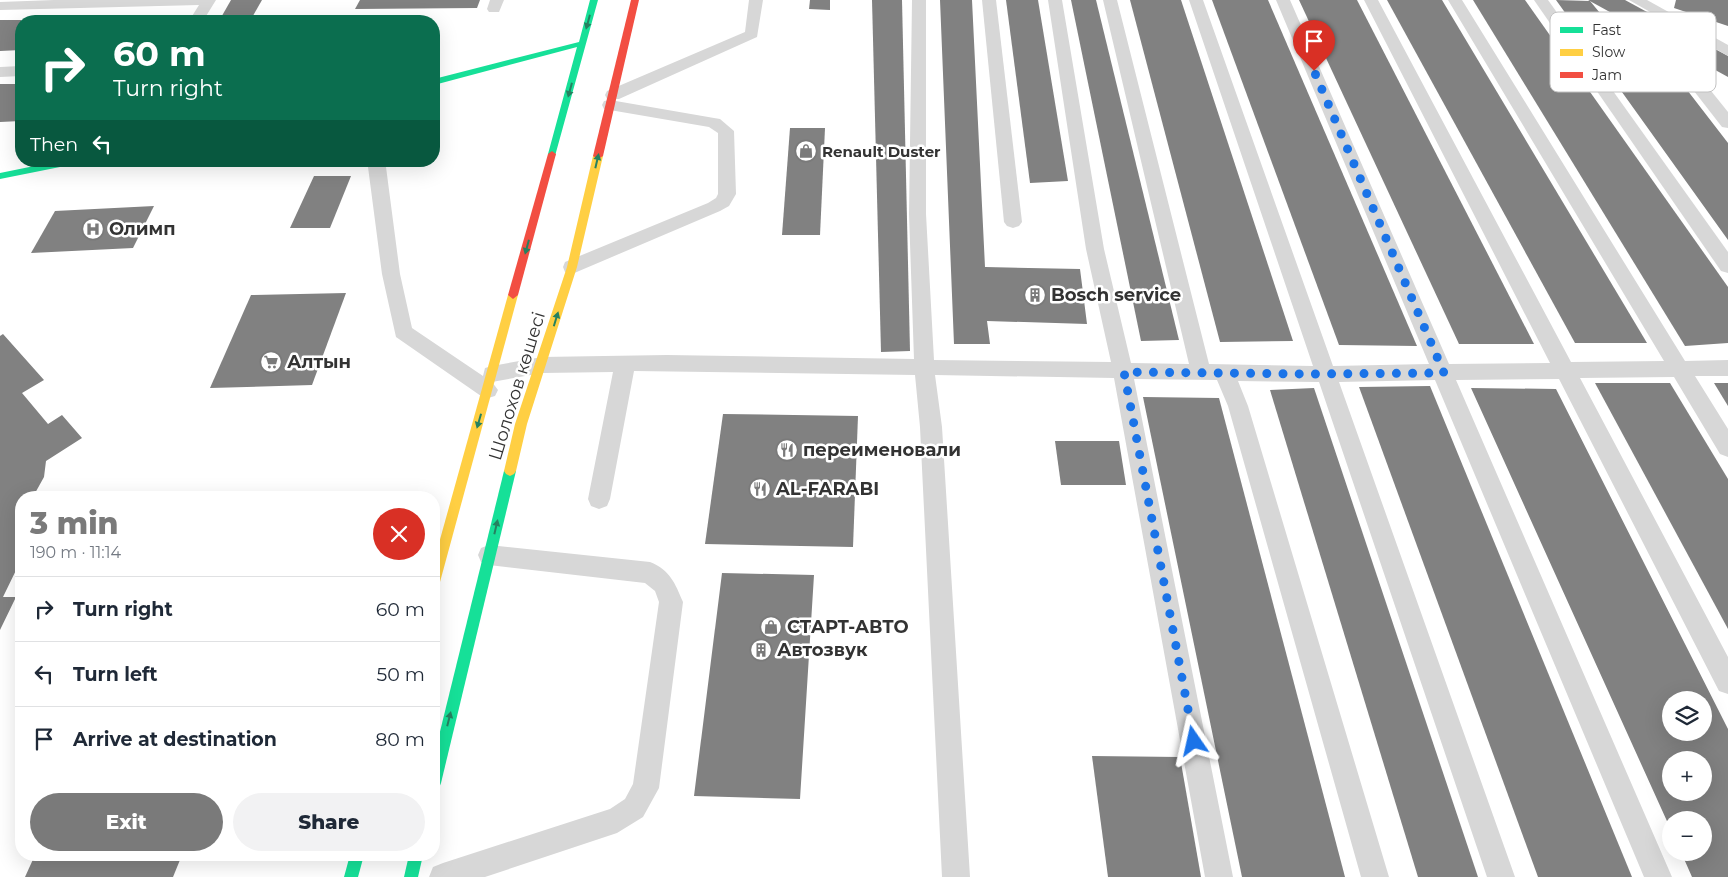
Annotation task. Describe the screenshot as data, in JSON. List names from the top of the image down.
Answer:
{
  "streets": {
    "main road": ["Шолохов көшесі"]
  },
  "places": {
    "shop": ["Renault Duster", "СТАРТ-АВТО"],
    "hospital": ["Олимп"],
    "building": ["Bosch service", "Автозвук"],
    "supermarket": ["Алтын"],
    "restaurant": ["переименовали", "AL-FARABI"]
  },
  "legend": ["Fast", "Slow", "Jam"],
  "page": {
    "turn": ["60 m", "Turn right"],
    "then": "Then",
    "heading": ["3 min", "190 m · 11:14"],
    "list": [
      {
        "name": "Turn right",
        "value": "60 m"
      },
      {
        "name": "Turn left",
        "value": "50 m"
      },
      {
        "name": "Arrive at destination",
        "value": "80 m"
      }
    ],
    "map_buttons": ["+", "−"],
    "buttons": ["Exit", "Share"]
  }
}
